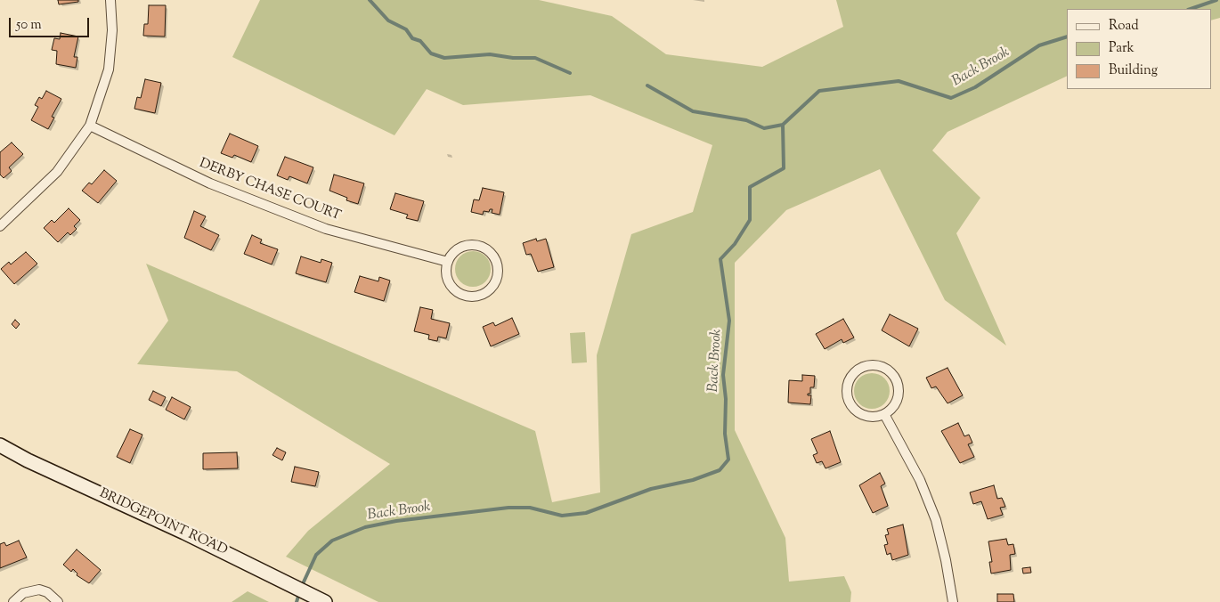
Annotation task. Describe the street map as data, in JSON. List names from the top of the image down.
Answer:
{
  "streets": {
    "street": ["DERBY CHASE COURT", "BRIDGEPOINT ROAD"]
  },
  "water": ["Back Brook"],
  "legend": ["Road", "Park", "Building"],
  "scale_bar": "50 m"
}
